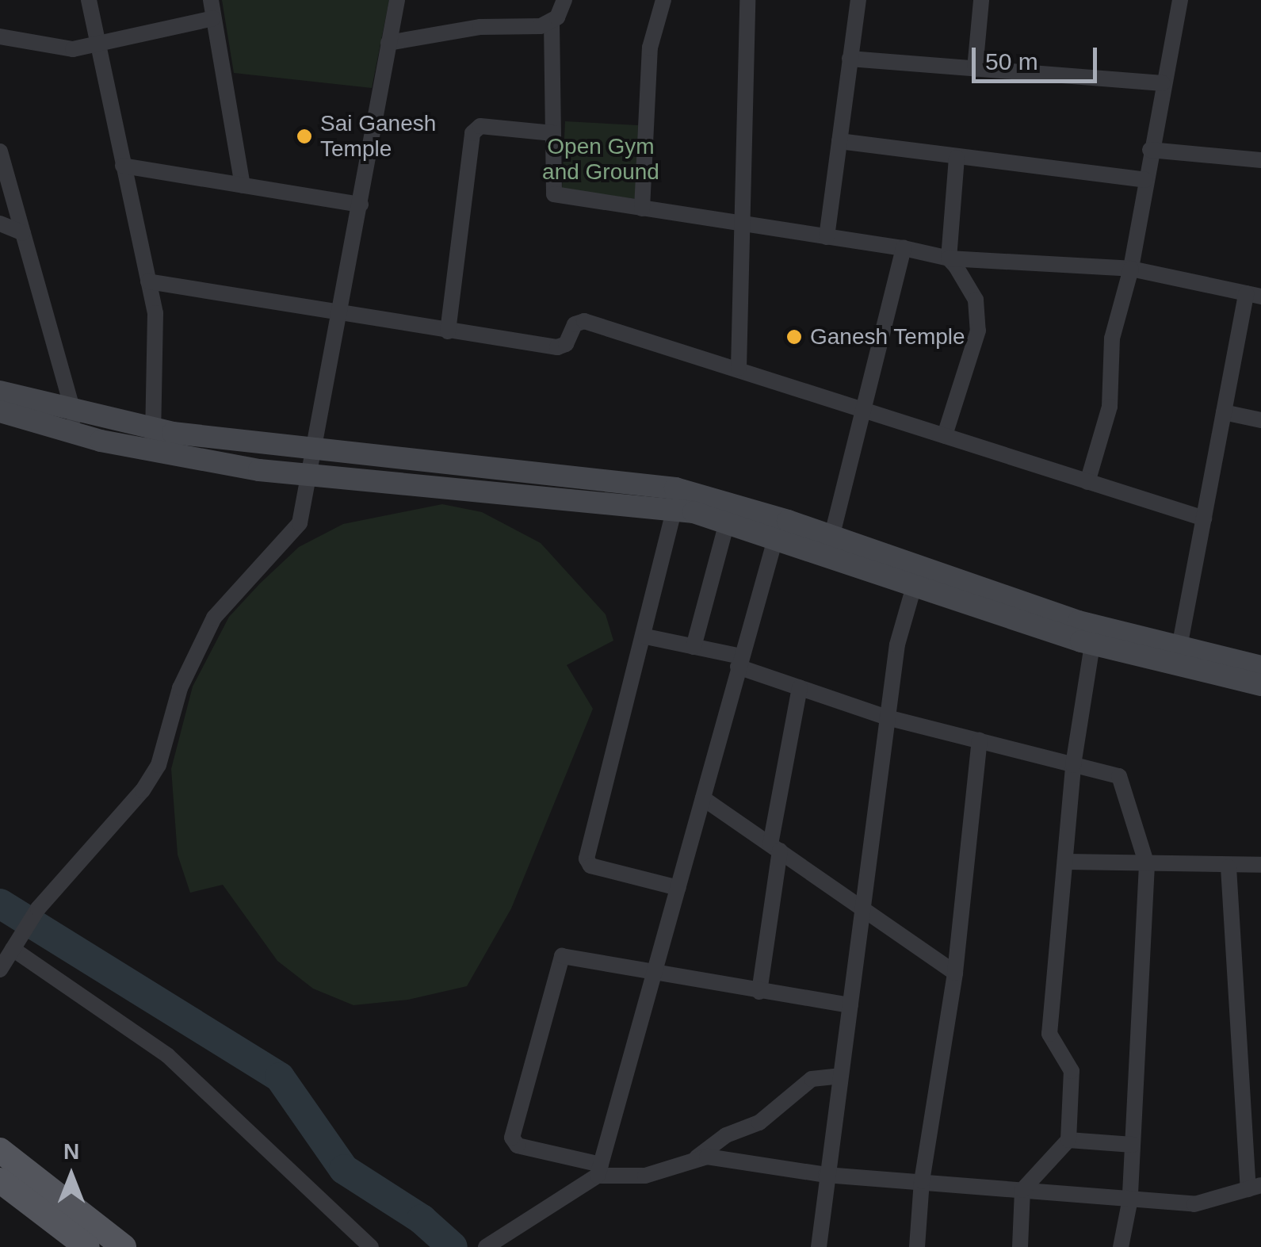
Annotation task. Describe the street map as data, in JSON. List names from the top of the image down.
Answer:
{
  "parks": ["Open Gym and Ground"],
  "places": ["Sai Ganesh Temple", "Ganesh Temple"],
  "scale_bar": "50 m",
  "north": "top"
}
